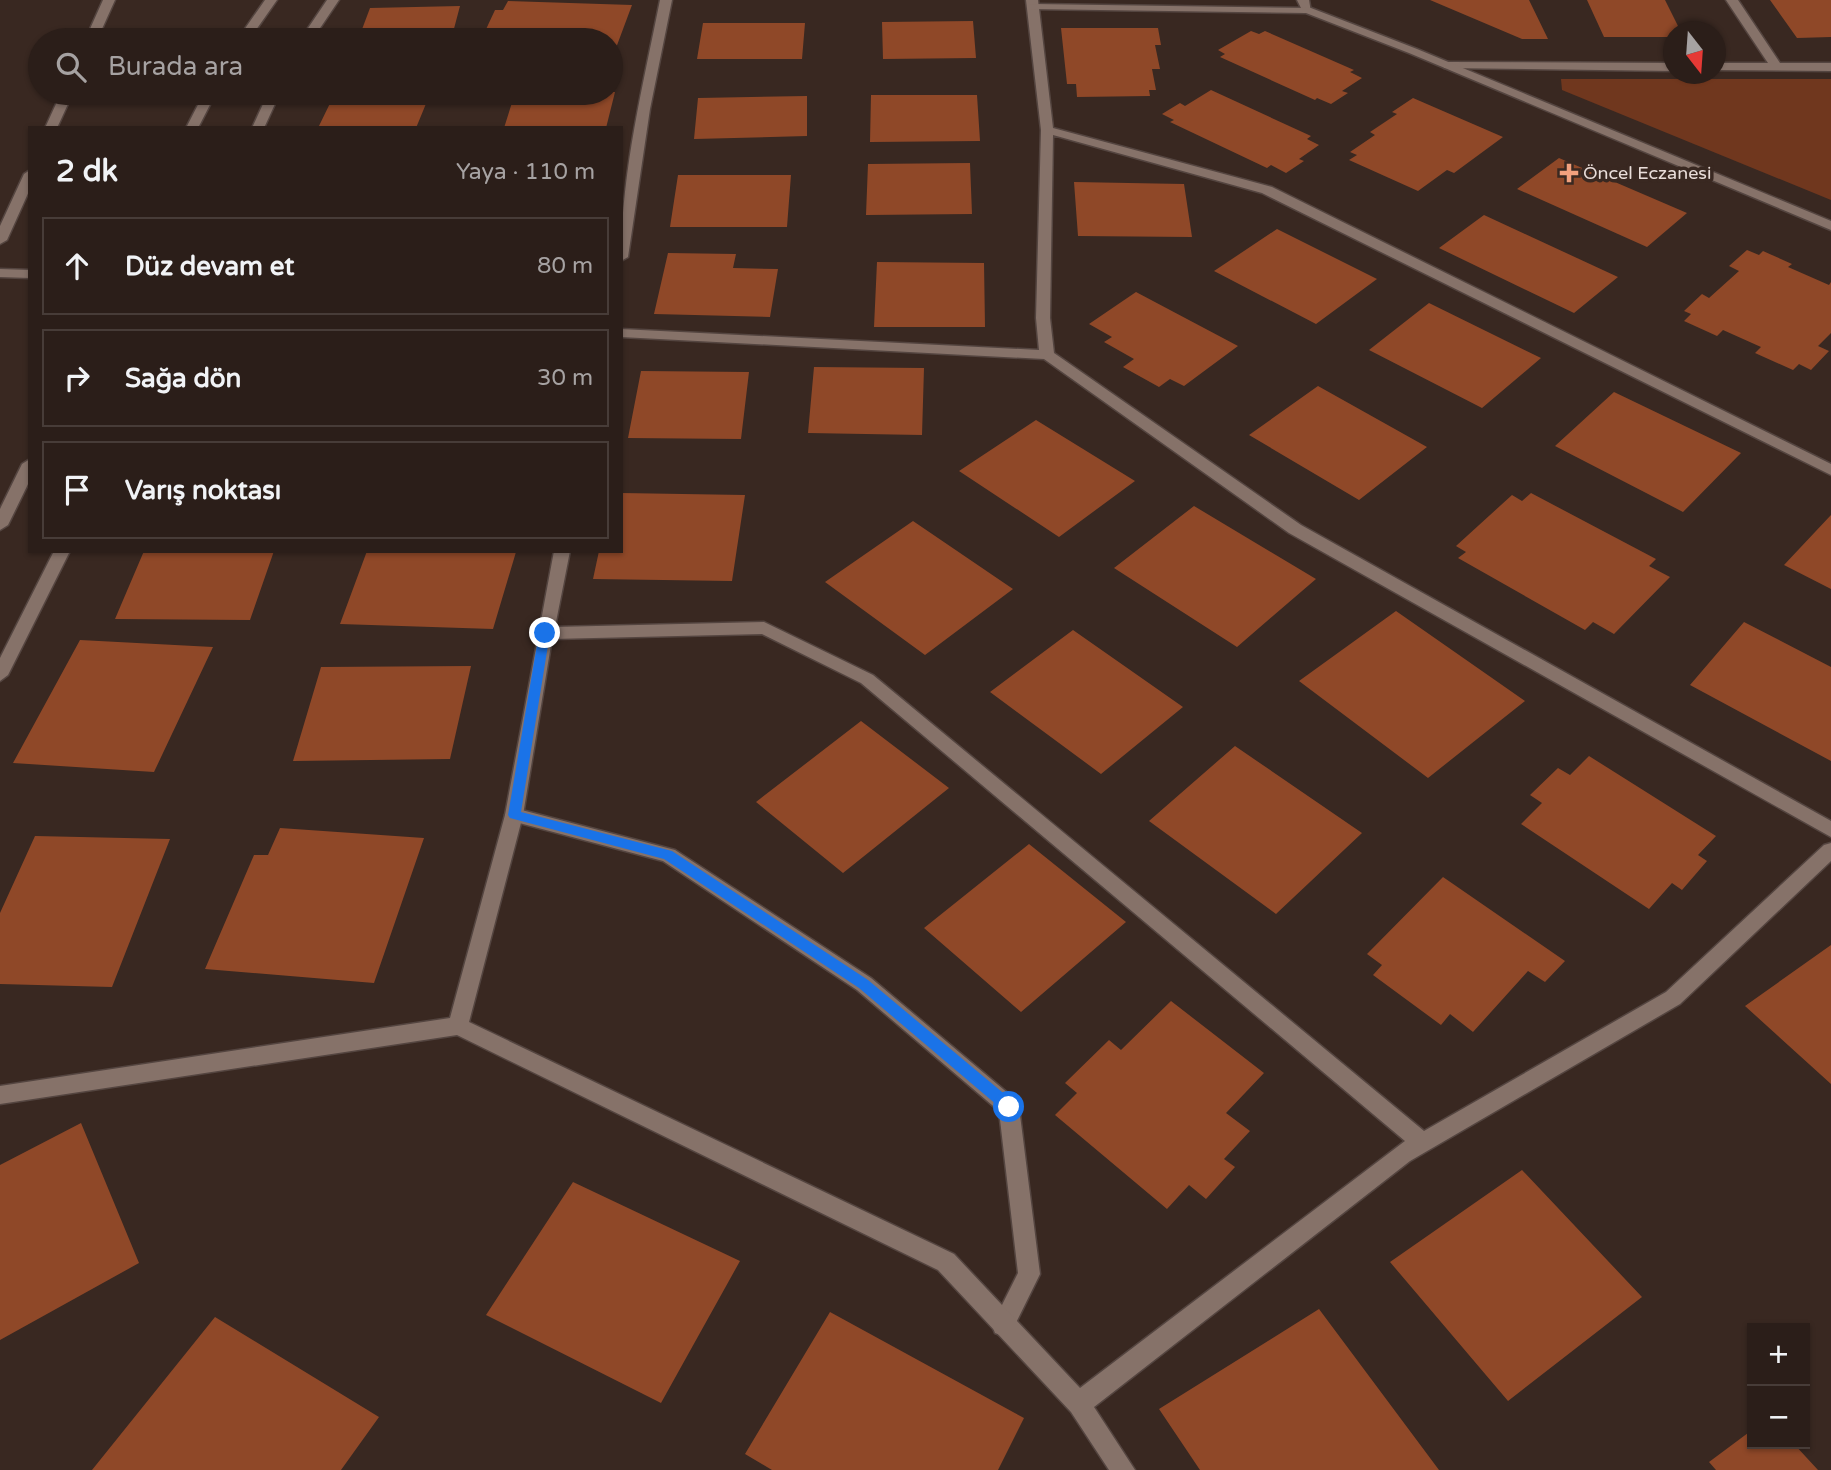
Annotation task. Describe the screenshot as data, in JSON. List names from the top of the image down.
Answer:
{
  "places": {
    "health": ["Öncel Eczanesi"]
  },
  "north": "bottom",
  "page": {
    "search": "Burada ara",
    "heading": ["2 dk", "Yaya · 110 m"],
    "list": [
      ["Düz devam et", "80 m"],
      ["Sağa dön", "30 m"],
      "Varış noktası"
    ],
    "map_buttons": ["+", "−"]
  }
}
